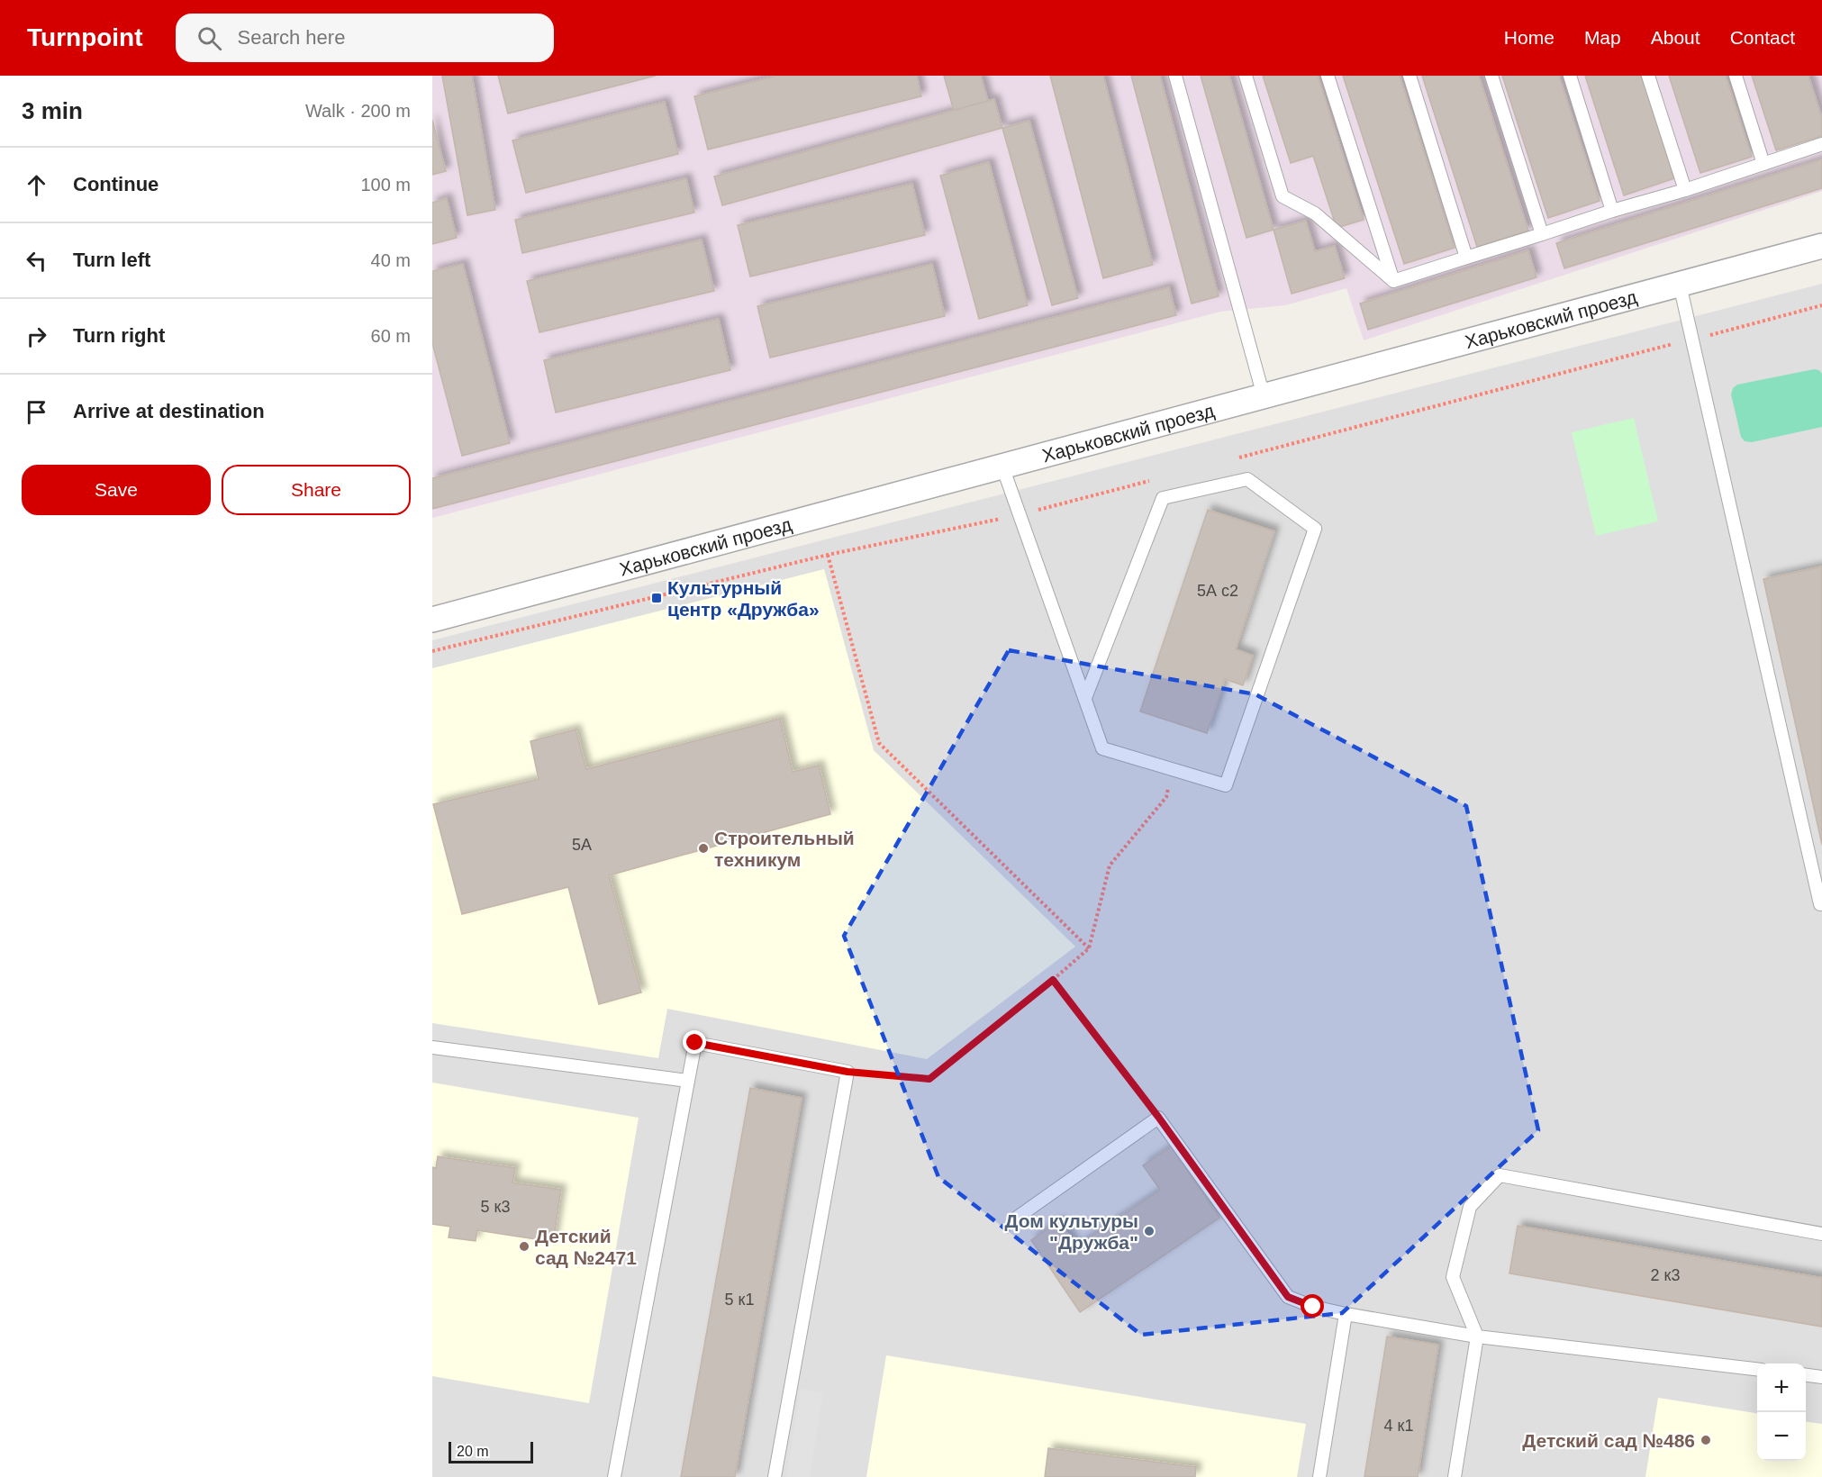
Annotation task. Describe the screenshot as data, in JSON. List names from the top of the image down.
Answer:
{
  "streets": {
    "street": ["Харьковский проезд"]
  },
  "places": {
    "transit": ["Культурный центр «Дружба»"],
    "other": [
      "Строительный техникум",
      "Дом культуры \"Дружба\"",
      "Детский сад №2471",
      "Детский сад №486"
    ]
  },
  "house_numbers": [
    "5А с2",
    "5А",
    "5 к3",
    "2 к3",
    "5 к1",
    "4 к1"
  ],
  "scale_bar": "20 m",
  "page": {
    "header": "Turnpoint",
    "search": "Search here",
    "nav": [
      "Home",
      "Map",
      "About",
      "Contact"
    ],
    "heading": ["3 min", "Walk · 200 m"],
    "list": [
      ["Continue", "100 m"],
      ["Turn left", "40 m"],
      ["Turn right", "60 m"],
      "Arrive at destination"
    ],
    "buttons": ["Save", "Share"],
    "map_buttons": ["+", "−"],
    "scale": "20 m"
  }
}
